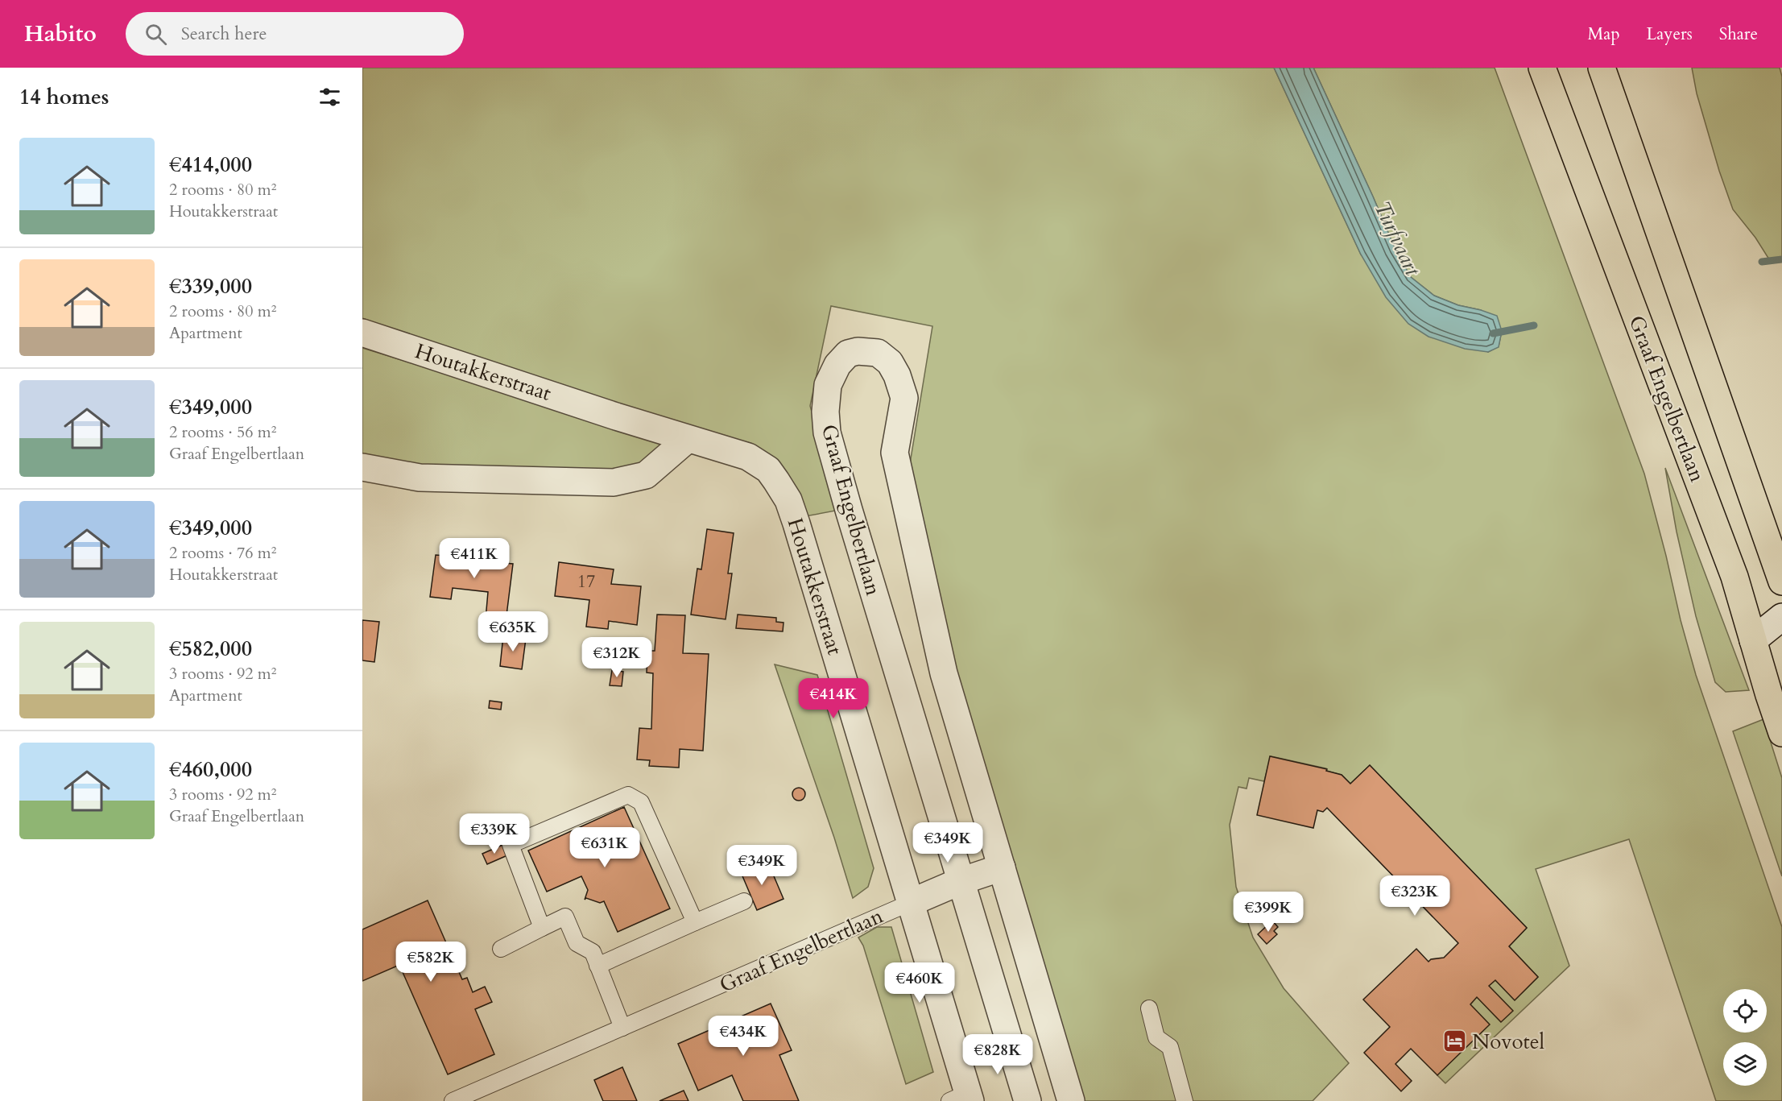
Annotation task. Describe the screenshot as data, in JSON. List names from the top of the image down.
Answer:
{
  "streets": {
    "main road": ["Graaf Engelbertlaan"],
    "street": ["Houtakkerstraat"]
  },
  "crossings": [
    ["Houtakkerstraat", "Graaf Engelbertlaan"]
  ],
  "water": ["Turfvaart"],
  "places": {
    "hotel": ["Novotel"]
  },
  "house_numbers": ["17"],
  "page": {
    "header": "Habito",
    "search": "Search here",
    "nav": ["Map", "Layers", "Share"],
    "heading": "14 homes",
    "list": [
      {
        "name": "€414,000",
        "note": "2 rooms · 80 m² · Houtakkerstraat"
      },
      {
        "name": "€339,000",
        "note": "2 rooms · 80 m² · Apartment"
      },
      {
        "name": "€349,000",
        "note": "2 rooms · 56 m² · Graaf Engelbertlaan"
      },
      {
        "name": "€349,000",
        "note": "2 rooms · 76 m² · Houtakkerstraat"
      },
      {
        "name": "€582,000",
        "note": "3 rooms · 92 m² · Apartment"
      },
      {
        "name": "€460,000",
        "note": "3 rooms · 92 m² · Graaf Engelbertlaan"
      }
    ],
    "price": [
      "€411K",
      "€635K",
      "€312K",
      "€414K",
      "€339K",
      "€349K",
      "€631K",
      "€349K",
      "€323K",
      "€399K",
      "€582K",
      "€460K",
      "€434K",
      "€828K"
    ]
  }
}
